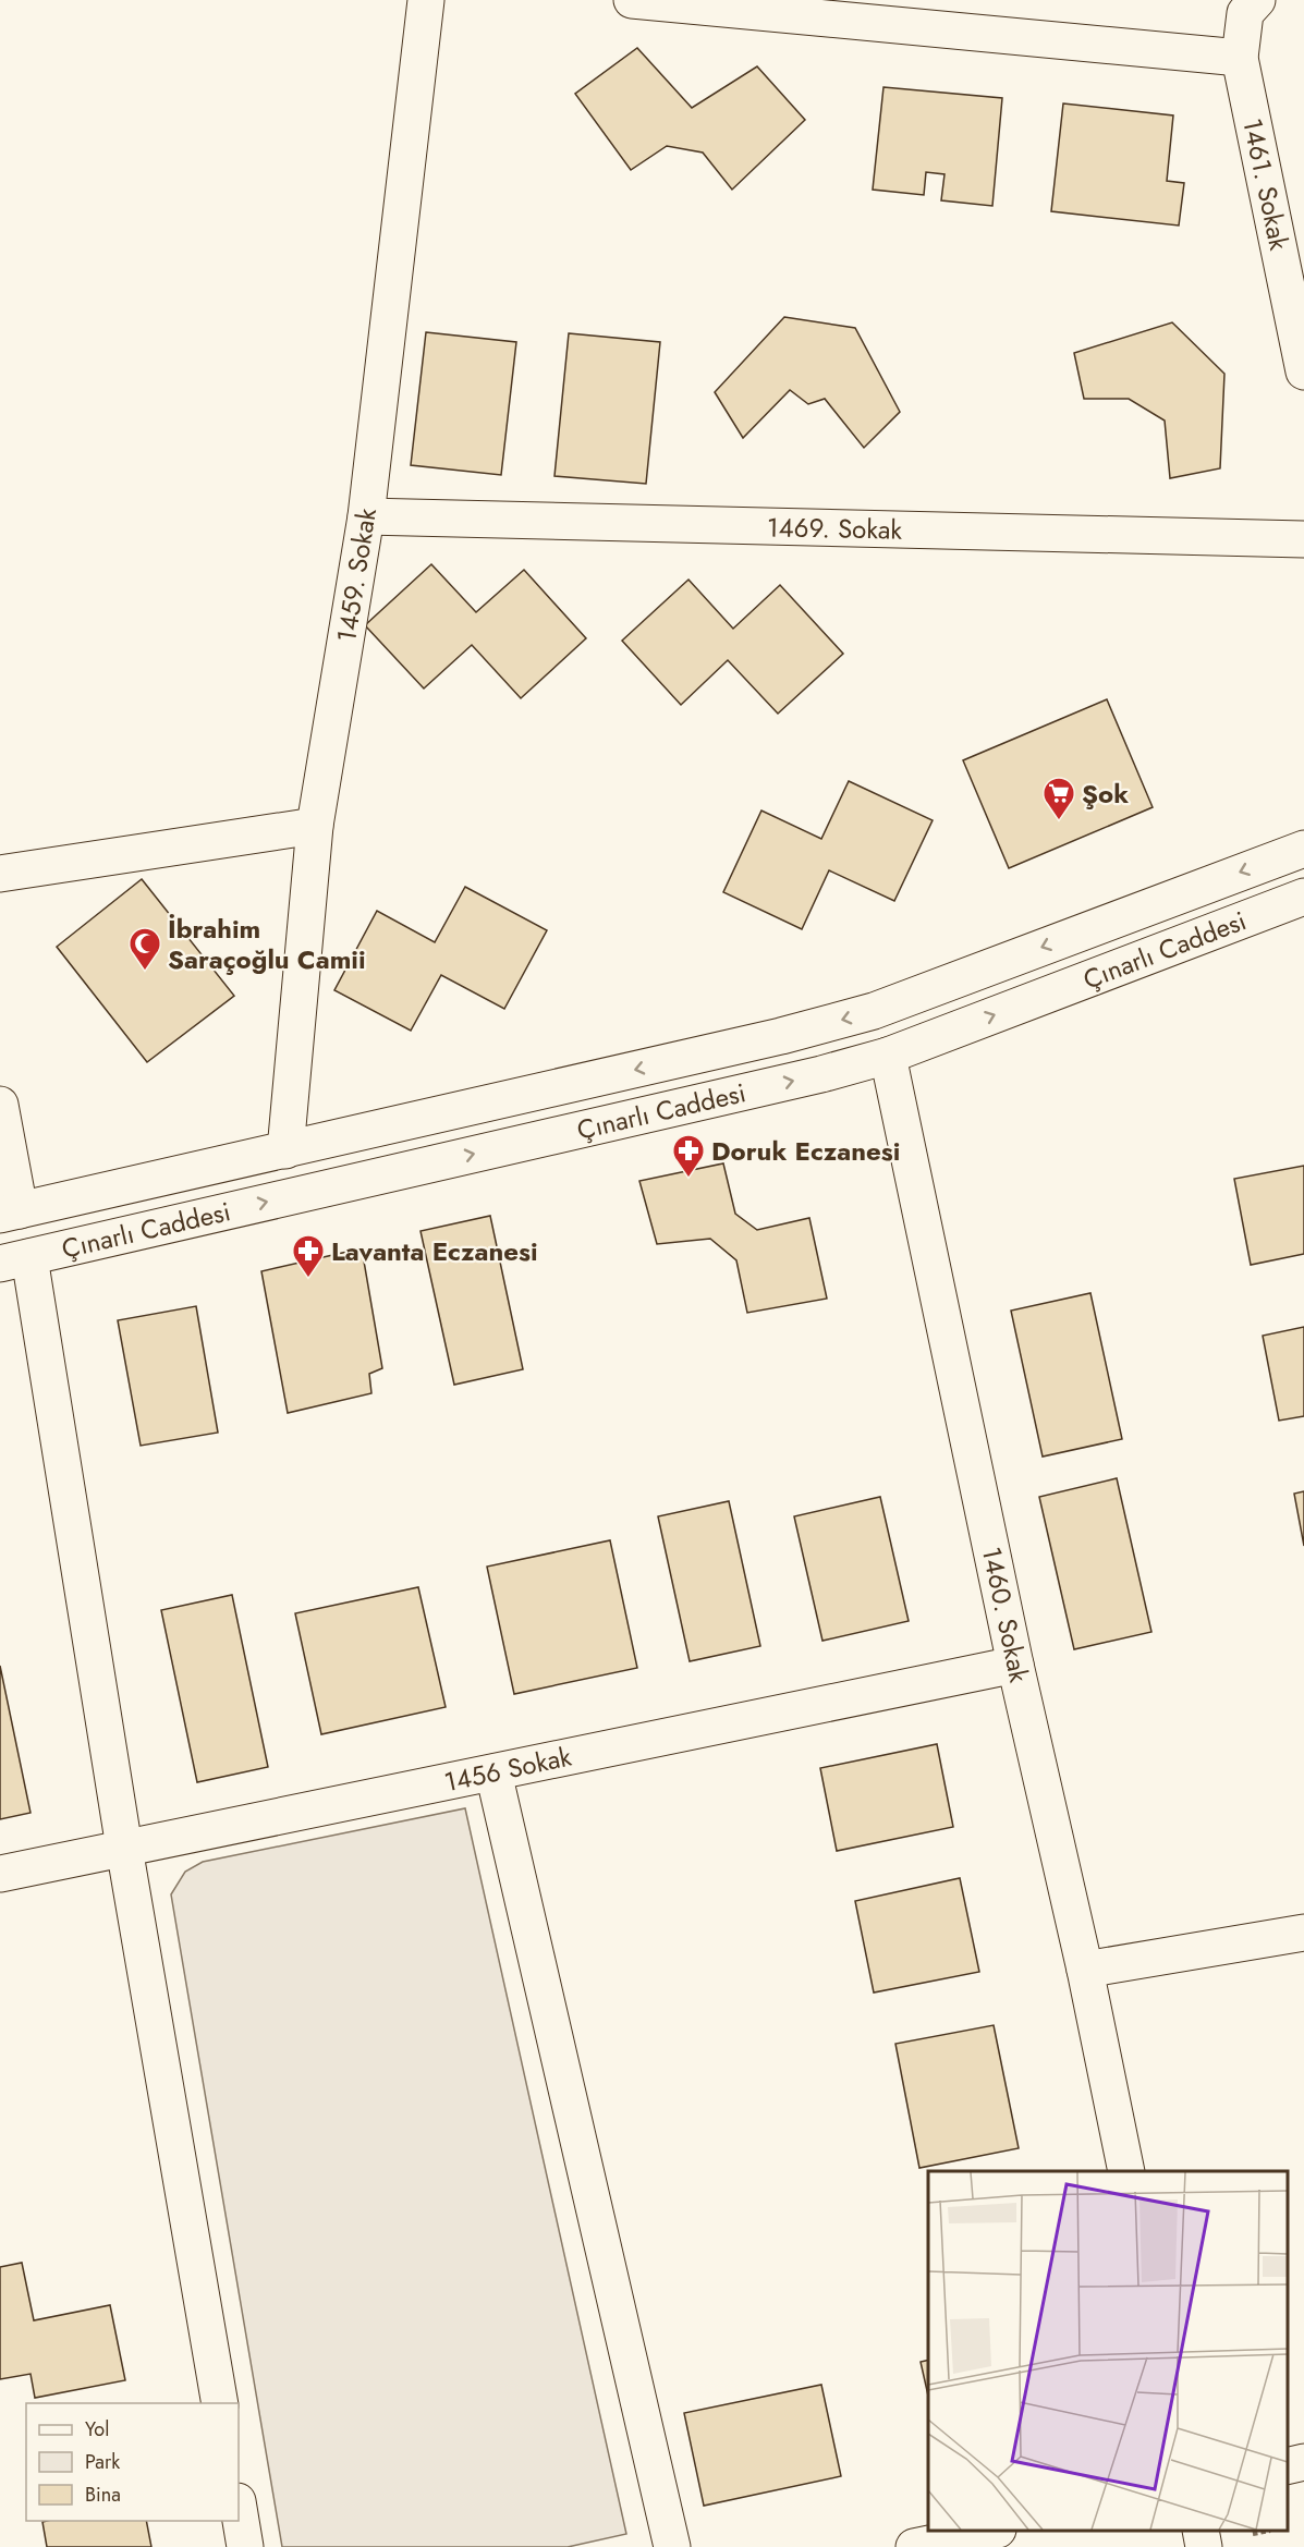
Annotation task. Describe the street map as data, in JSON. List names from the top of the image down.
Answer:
{
  "streets": {
    "street": [
      "1461. Sokak",
      "1469. Sokak",
      "1459. Sokak",
      "Çınarlı Caddesi",
      "1460. Sokak",
      "1456 Sokak"
    ]
  },
  "crossings": [
    ["1469. Sokak", "1459. Sokak"],
    ["1459. Sokak", "Çınarlı Caddesi"],
    ["Çınarlı Caddesi", "1460. Sokak"],
    ["1460. Sokak", "1456 Sokak"]
  ],
  "places": {
    "supermarket": ["Şok"],
    "mosque": ["İbrahim Saraçoğlu Camii"],
    "pharmacy": ["Doruk Eczanesi", "Lavanta Eczanesi"]
  },
  "legend": ["Yol", "Park", "Bina"]
}
